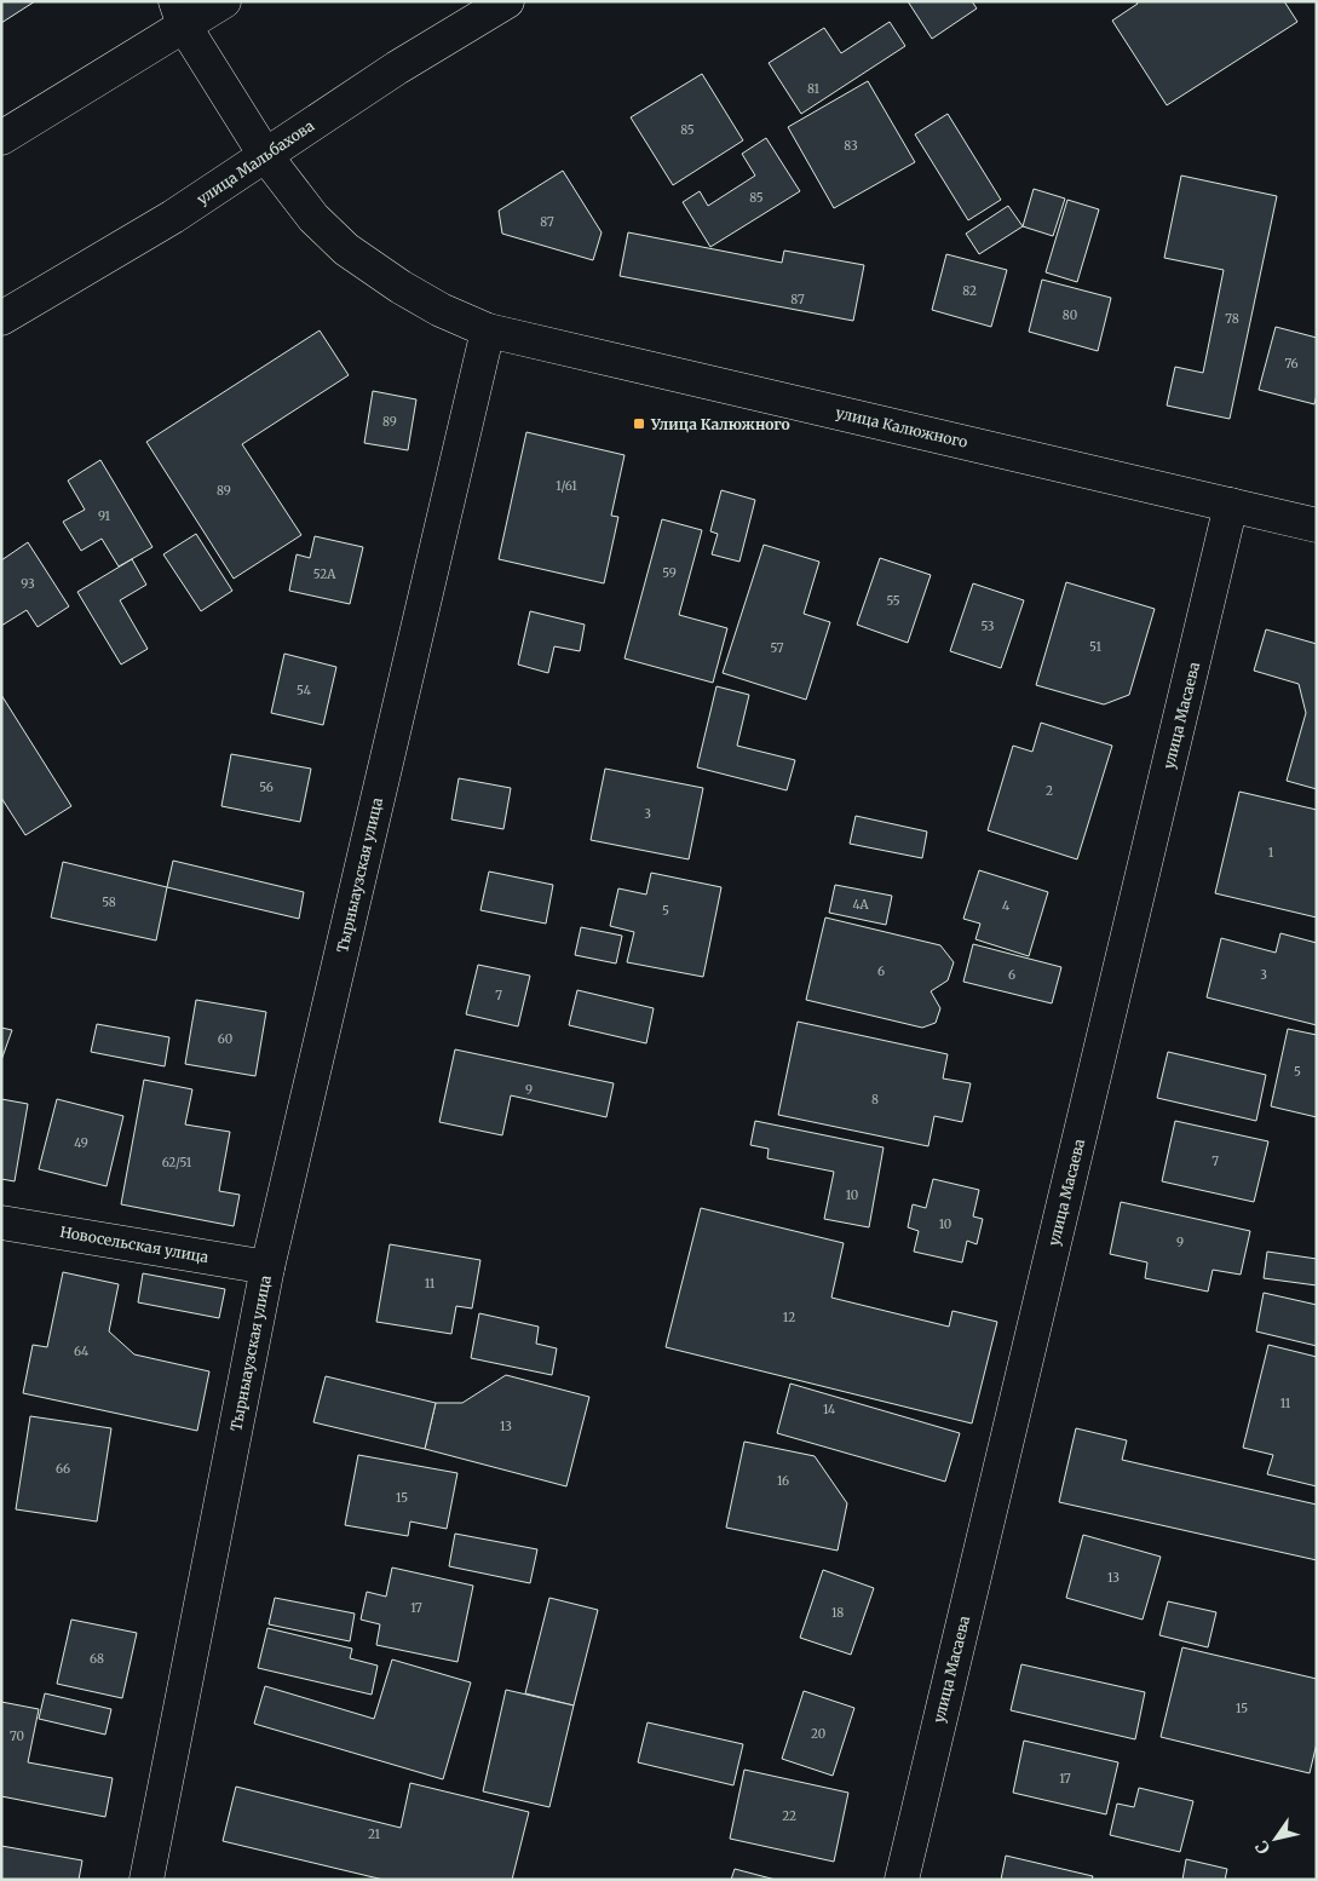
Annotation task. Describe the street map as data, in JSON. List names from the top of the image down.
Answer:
{
  "streets": {
    "street": [
      "улица Мальбахова",
      "улица Калюжного",
      "улица Масаева",
      "Тырныаузская улица",
      "Новосельская улица"
    ]
  },
  "crossings": [
    ["улица Калюжного", "улица Масаева"],
    ["улица Калюжного", "Тырныаузская улица"],
    ["Тырныаузская улица", "Новосельская улица"]
  ],
  "places": {
    "transit": ["Улица Калюжного"]
  },
  "house_numbers": [
    "81",
    "85",
    "83",
    "85",
    "87",
    "82",
    "87",
    "80",
    "78",
    "76",
    "89",
    "1/61",
    "89",
    "91",
    "59",
    "52А",
    "93",
    "55",
    "53",
    "51",
    "57",
    "54",
    "56",
    "2",
    "3",
    "1",
    "58",
    "4А",
    "4",
    "5",
    "6",
    "6",
    "3",
    "7",
    "60",
    "5",
    "9",
    "8",
    "49",
    "7",
    "62/51",
    "10",
    "10",
    "9",
    "11",
    "12",
    "64",
    "11",
    "14",
    "13",
    "66",
    "16",
    "15",
    "13",
    "17",
    "18",
    "68",
    "15",
    "20",
    "70",
    "17",
    "22",
    "21"
  ],
  "north": "bottom left"
}
